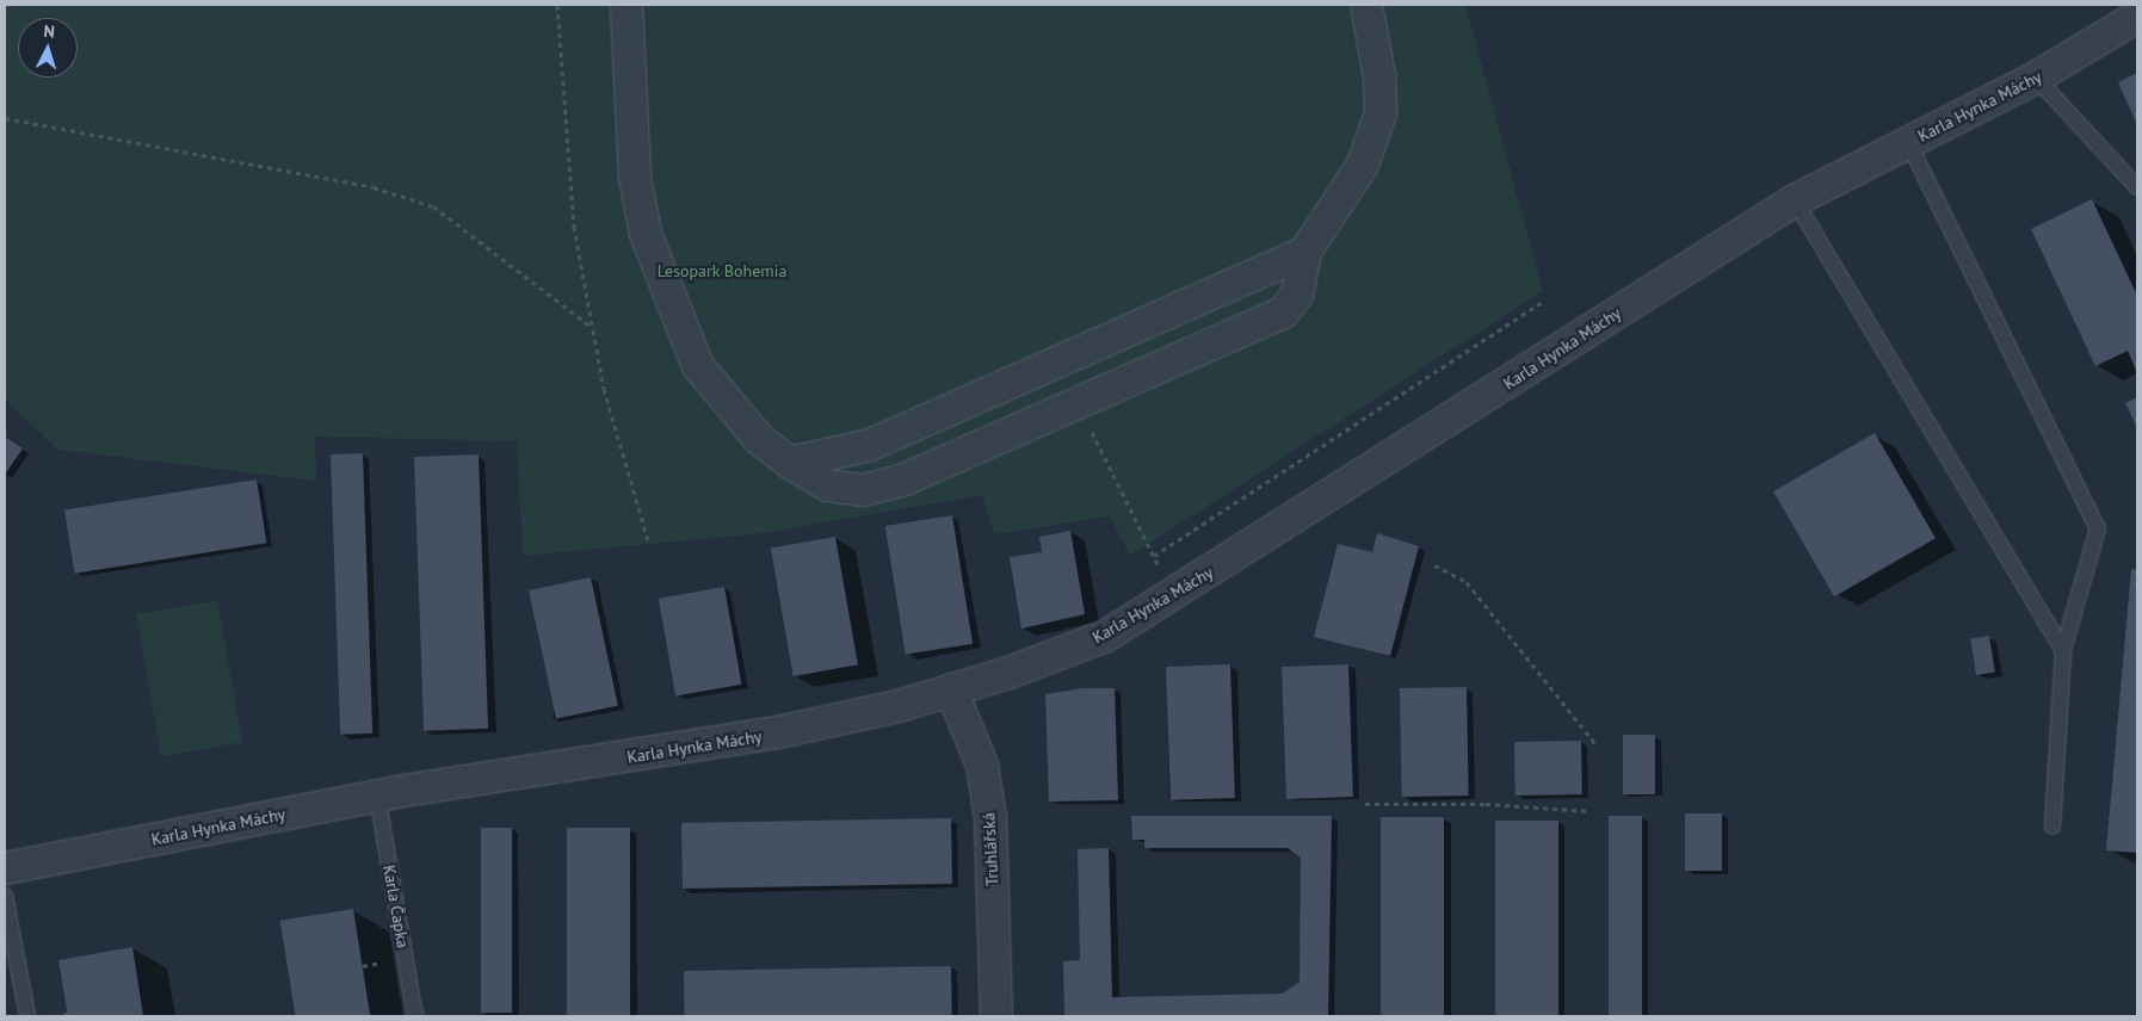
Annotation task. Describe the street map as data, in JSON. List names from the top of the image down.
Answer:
{
  "streets": {
    "street": ["Karla Hynka Máchy", "Truhlářská"],
    "lane": ["Karla Čapka"]
  },
  "crossings": [
    ["Karla Hynka Máchy", "Truhlářská"],
    ["Karla Hynka Máchy", "Karla Čapka"]
  ],
  "parks": ["Lesopark Bohemia"],
  "north": "top"
}
